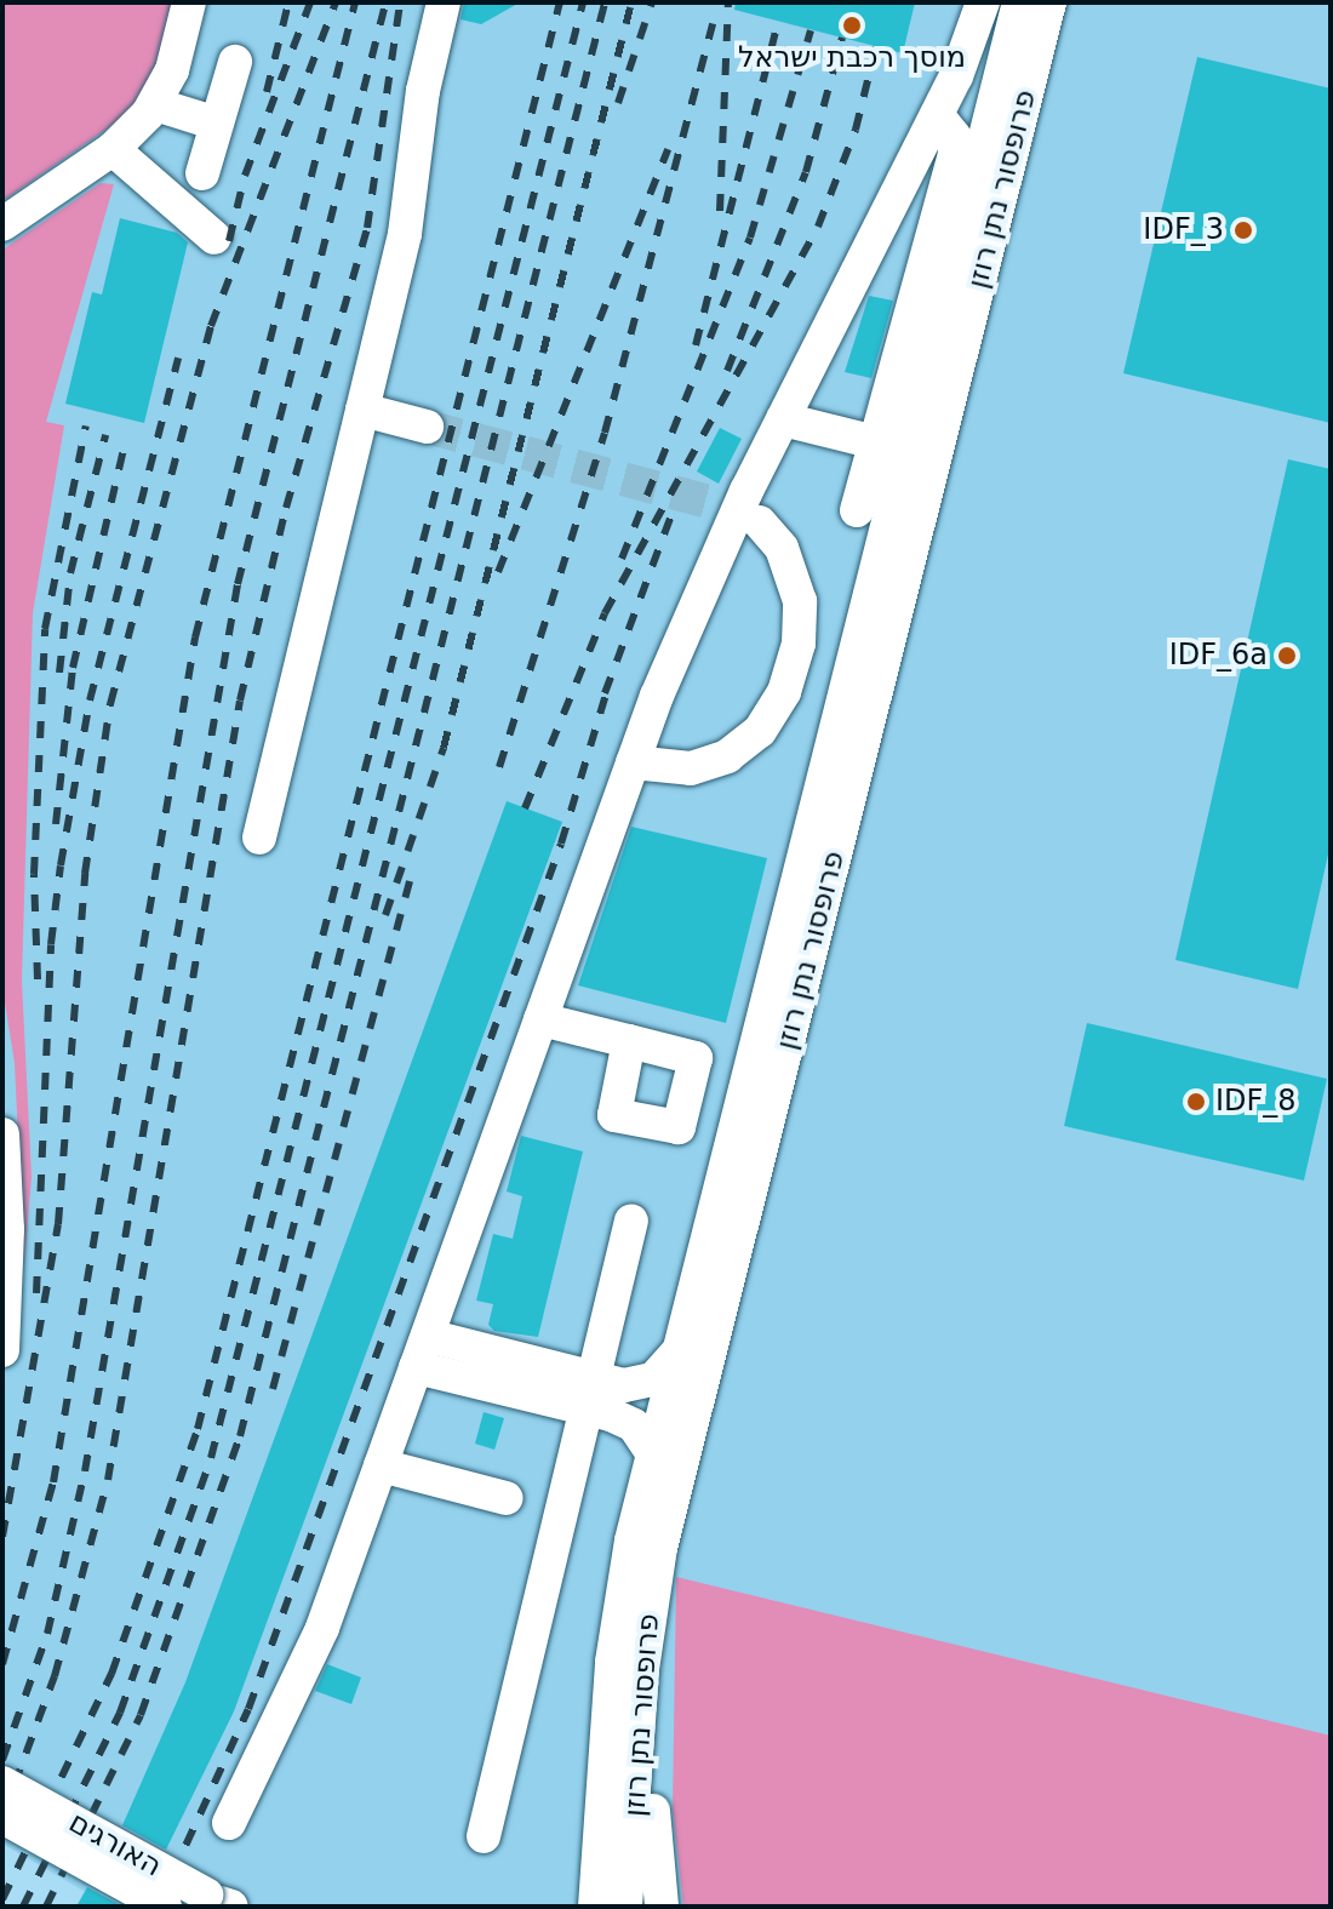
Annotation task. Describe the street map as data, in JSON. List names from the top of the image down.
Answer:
{
  "streets": {
    "street": ["פרופסור נתן רוזן", "האורגים"]
  },
  "places": [
    "מוסך רכבת ישראל",
    "IDF_3",
    "IDF_6a",
    "IDF_8"
  ]
}
